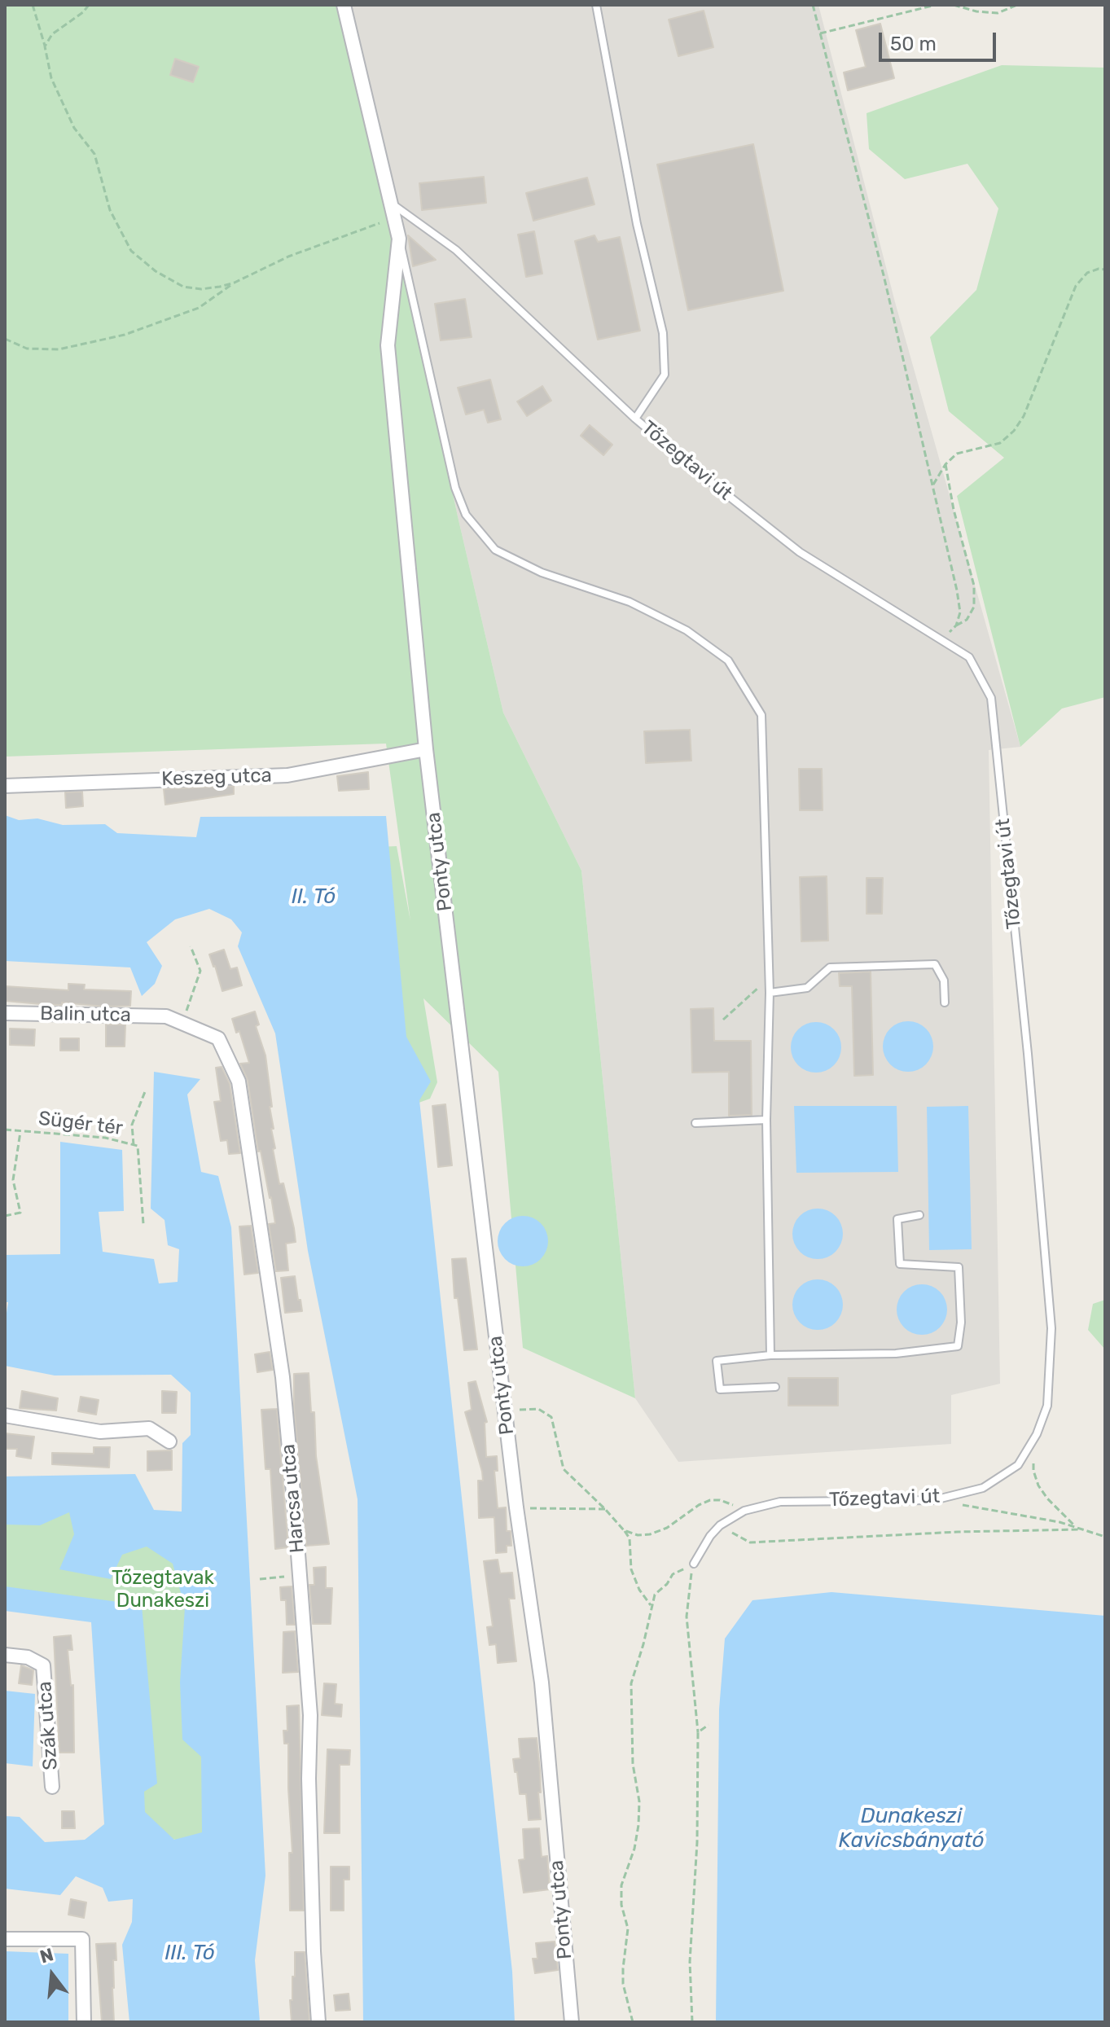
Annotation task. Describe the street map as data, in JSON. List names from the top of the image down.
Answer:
{
  "streets": {
    "street": [
      "Keszeg utca",
      "Ponty utca",
      "Balin utca",
      "Harcsa utca",
      "Szák utca"
    ],
    "lane": ["Tőzegtavi út"],
    "path": ["Sügér tér"]
  },
  "crossings": [
    ["Keszeg utca", "Ponty utca"],
    ["Balin utca", "Harcsa utca"]
  ],
  "water": ["II. Tó", "Dunakeszi Kavicsbányató", "III. Tó"],
  "parks": ["Tőzegtavak Dunakeszi"],
  "scale_bar": "50 m",
  "north": "top"
}
